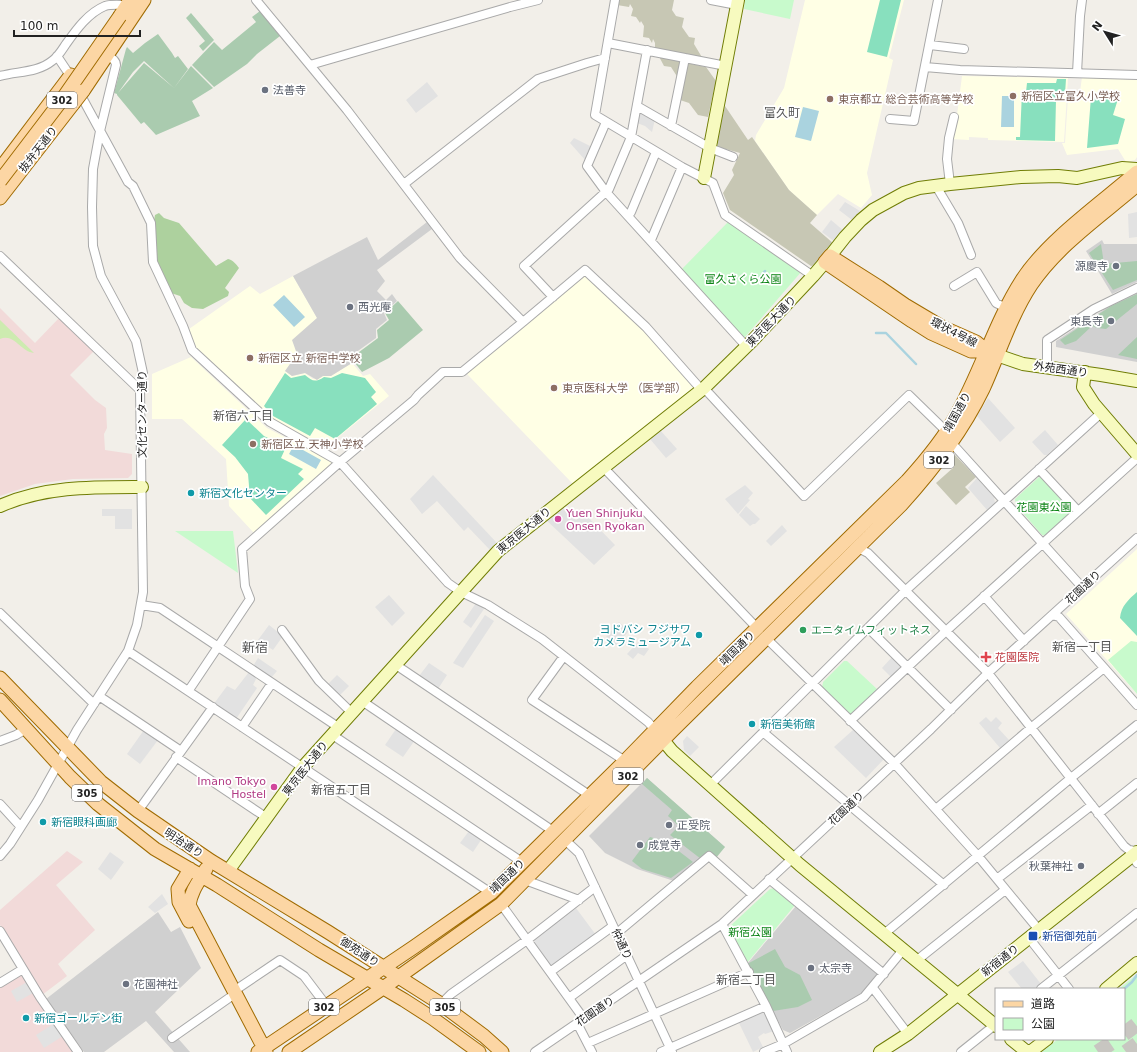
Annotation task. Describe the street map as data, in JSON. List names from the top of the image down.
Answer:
{
  "streets": {
    "main road": [
      "302",
      "抜弁天通り",
      "環状4号線",
      "靖国通り",
      "305",
      "明治通り",
      "御苑通り"
    ],
    "street": [
      "東京医大通り",
      "外苑西通り",
      "文化センター通り",
      "花園通り",
      "仲通り",
      "新宿通り"
    ]
  },
  "crossings": [
    ["抜弁天通り", "文化センター通り"],
    ["東京医大通り", "環状4号線"],
    ["東京医大通り", "御苑通り"],
    ["環状4号線", "外苑西通り"],
    ["環状4号線", "靖国通り"],
    ["外苑西通り", "靖国通り"],
    ["靖国通り", "明治通り"],
    ["靖国通り", "仲通り"],
    ["靖国通り", "御苑通り"],
    ["文化センター通り", "明治通り"],
    ["花園通り", "仲通り"],
    ["明治通り", "御苑通り"]
  ],
  "districts": [
    "富久町",
    "新宿六丁目",
    "新宿",
    "新宿一丁目",
    "新宿五丁目",
    "新宿二丁目"
  ],
  "parks": ["富久さくら公園", "花園東公園", "新宿公園"],
  "places": {
    "other": [
      "法善寺",
      "新宿区立富久小学校",
      "東京都立 総合芸術高等学校",
      "源慶寺",
      "西光庵",
      "東長寺",
      "新宿区立 新宿中学校",
      "東京医科大学 （医学部）",
      "新宿区立 天神小学校",
      "新宿文化センター",
      "Yuen Shinjuku Onsen Ryokan",
      "エニタイムフィットネス",
      "ヨドバシ フジサワ カメラミュージアム",
      "新宿美術館",
      "Imano Tokyo Hostel",
      "新宿眼科画廊",
      "正受院",
      "成覚寺",
      "秋葉神社",
      "太宗寺",
      "花園神社",
      "新宿ゴールデン街"
    ],
    "health": ["花園医院"],
    "transit": ["新宿御苑前"]
  },
  "legend": ["道路", "公園"],
  "scale_bar": "100 m",
  "north": "top left"
}
